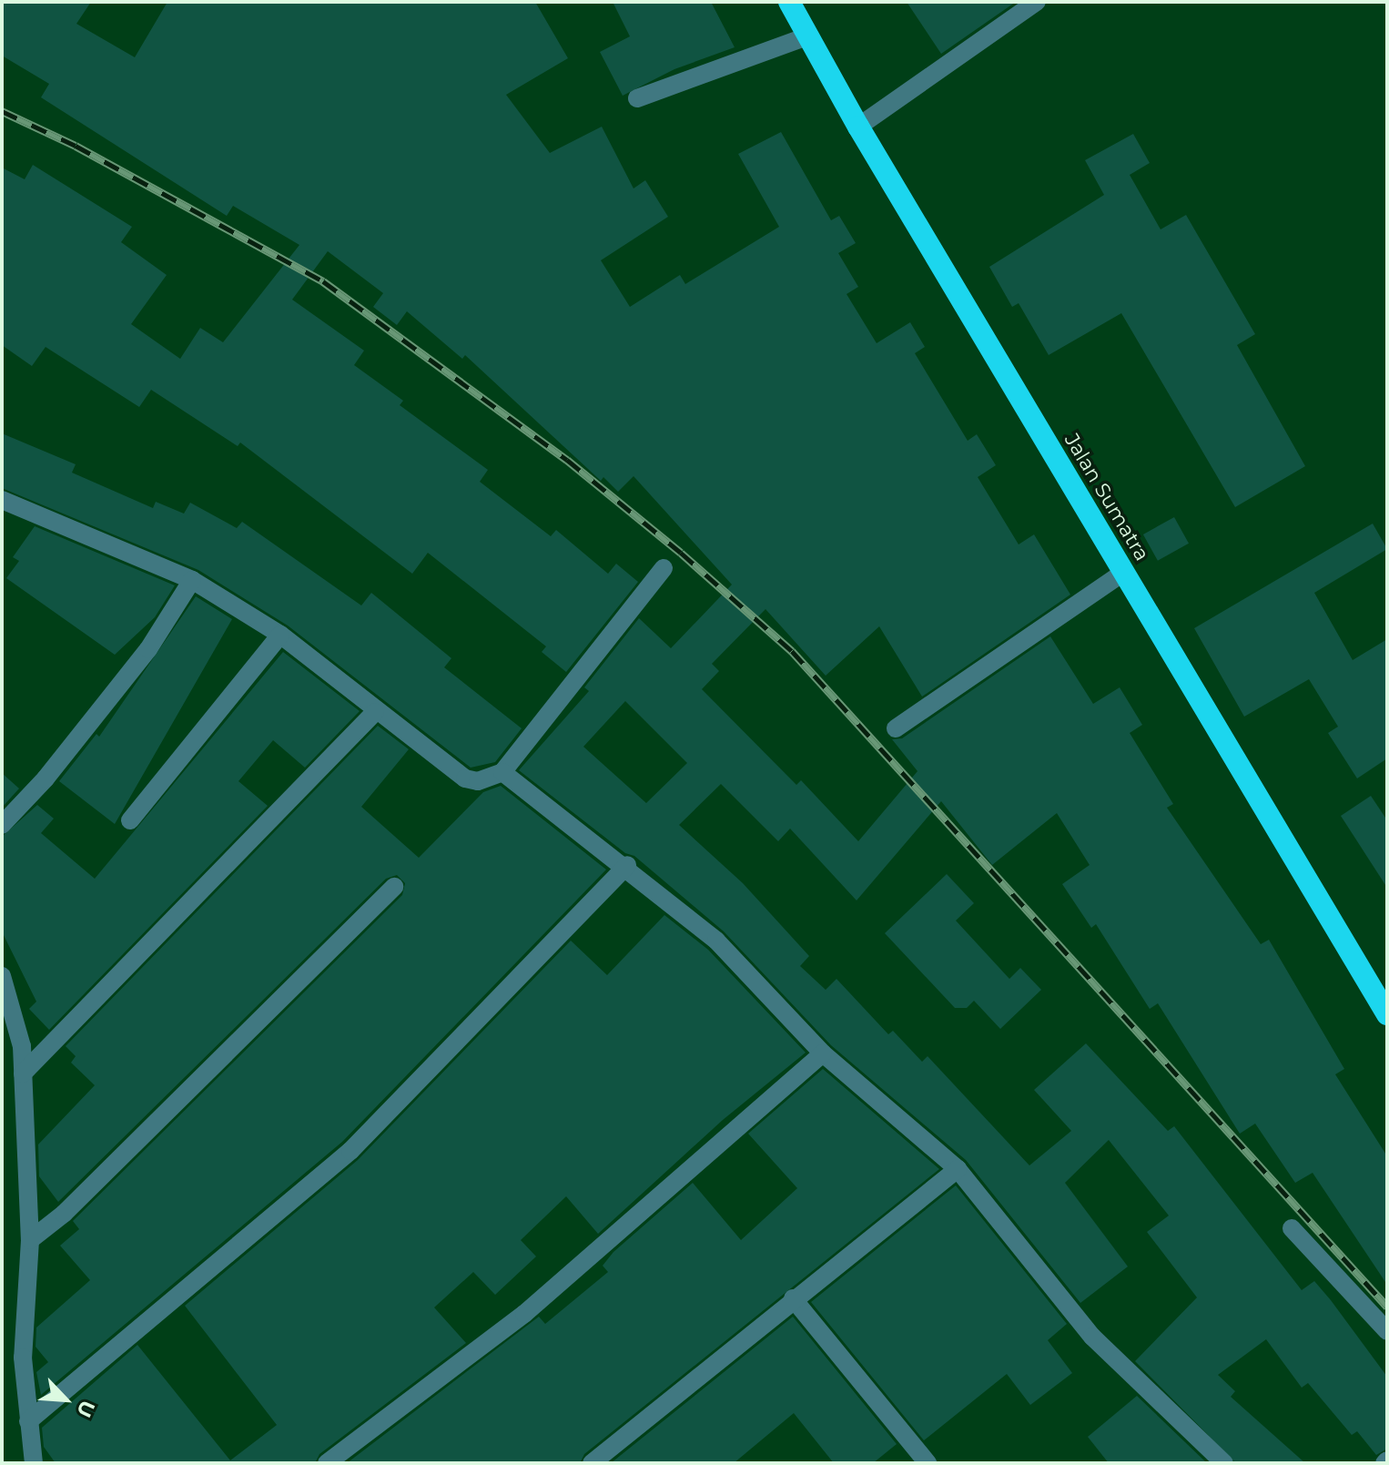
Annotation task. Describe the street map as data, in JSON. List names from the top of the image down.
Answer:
{
  "streets": {
    "highway": ["Jalan Sumatra"]
  },
  "north": "bottom right"
}
